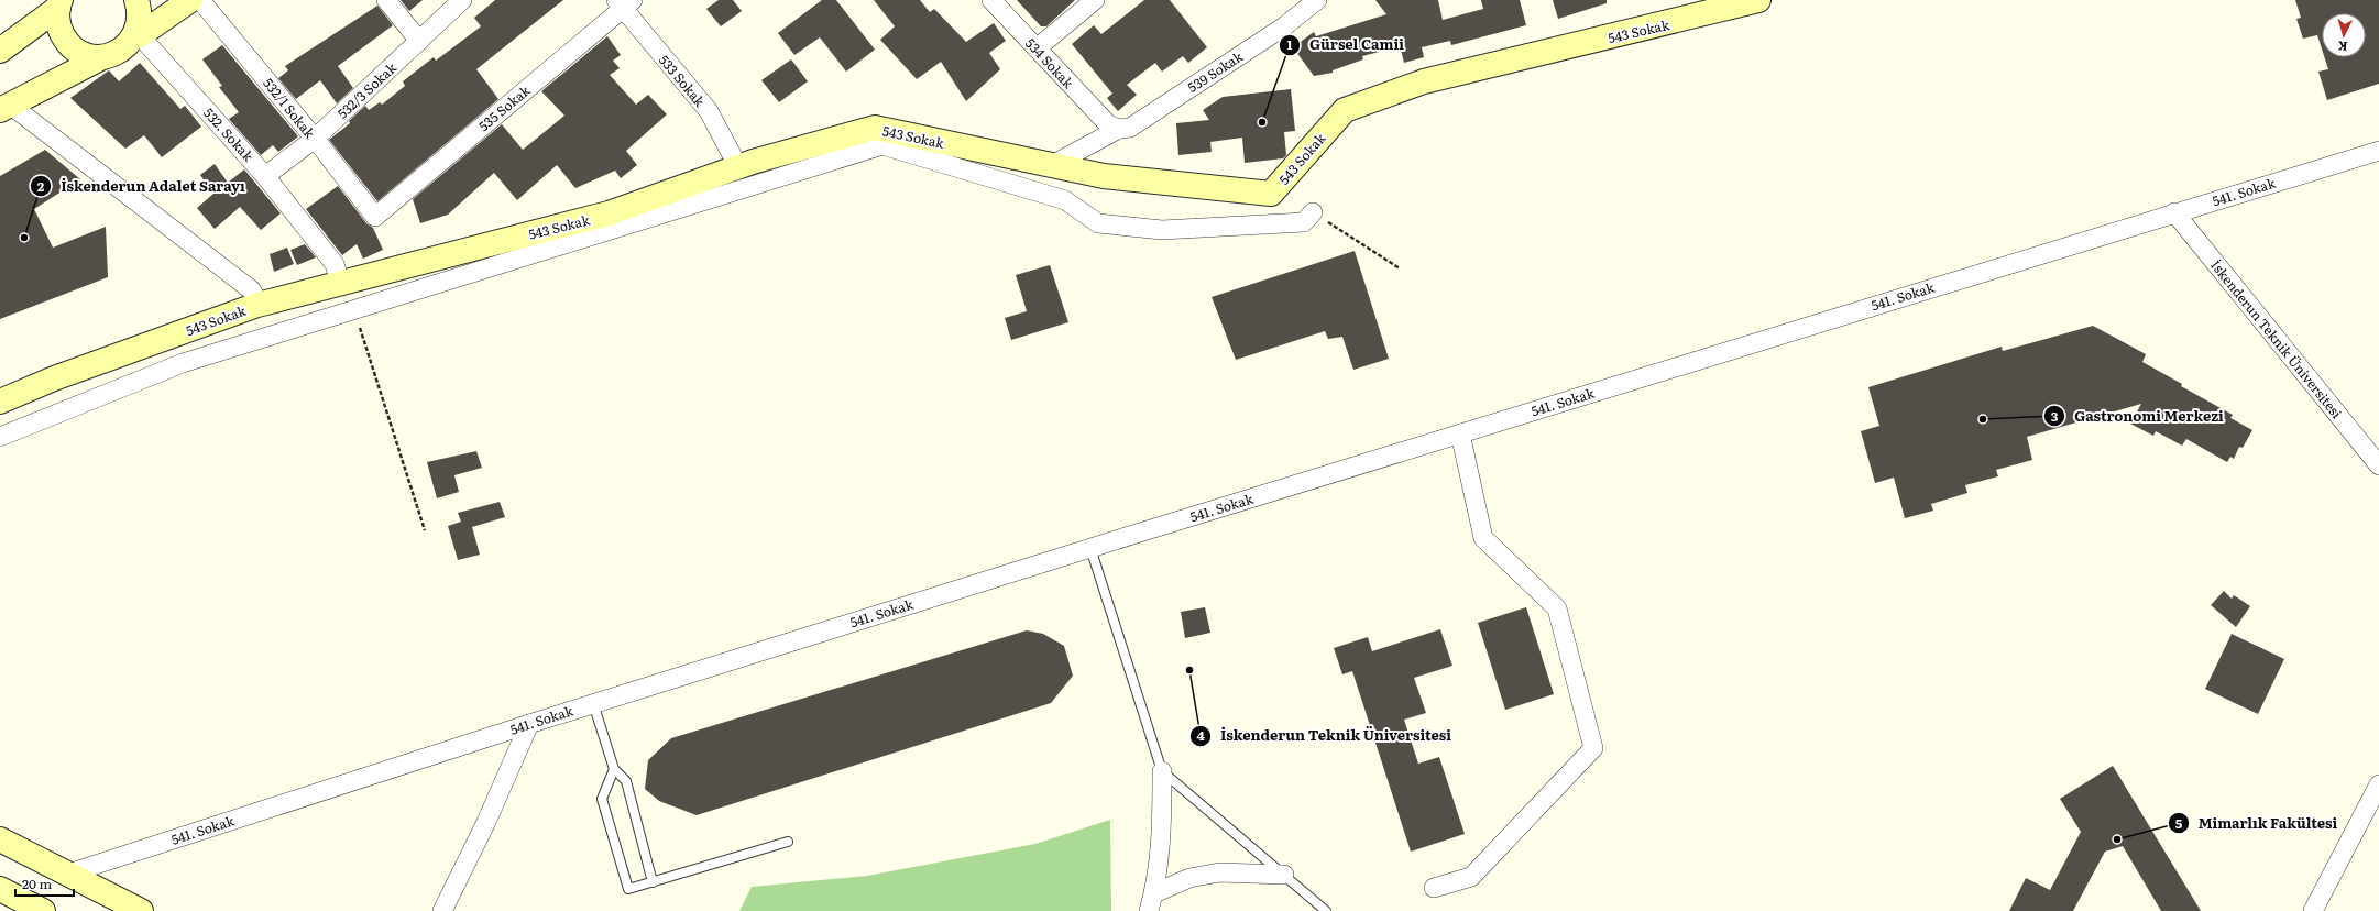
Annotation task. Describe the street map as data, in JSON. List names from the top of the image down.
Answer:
{
  "streets": {
    "street": [
      "543 Sokak",
      "534 Sokak",
      "539 Sokak",
      "533 Sokak",
      "532/3 Sokak",
      "532/1 Sokak",
      "535 Sokak",
      "532. Sokak",
      "541. Sokak",
      "İskenderun Teknik Üniversitesi"
    ]
  },
  "crossings": [
    ["543 Sokak", "539 Sokak"],
    ["543 Sokak", "533 Sokak"],
    ["543 Sokak", "532. Sokak"],
    ["534 Sokak", "539 Sokak"],
    ["533 Sokak", "535 Sokak"],
    ["532/3 Sokak", "532/1 Sokak"],
    ["532/3 Sokak", "532. Sokak"],
    ["532/1 Sokak", "535 Sokak"],
    ["541. Sokak", "İskenderun Teknik Üniversitesi"]
  ],
  "places": [
    "Gürsel Camii",
    "İskenderun Adalet Sarayı",
    "Gastronomi Merkezi",
    "İskenderun Teknik Üniversitesi",
    "Mimarlık Fakültesi"
  ],
  "scale_bar": "20 m",
  "north": "bottom"
}
